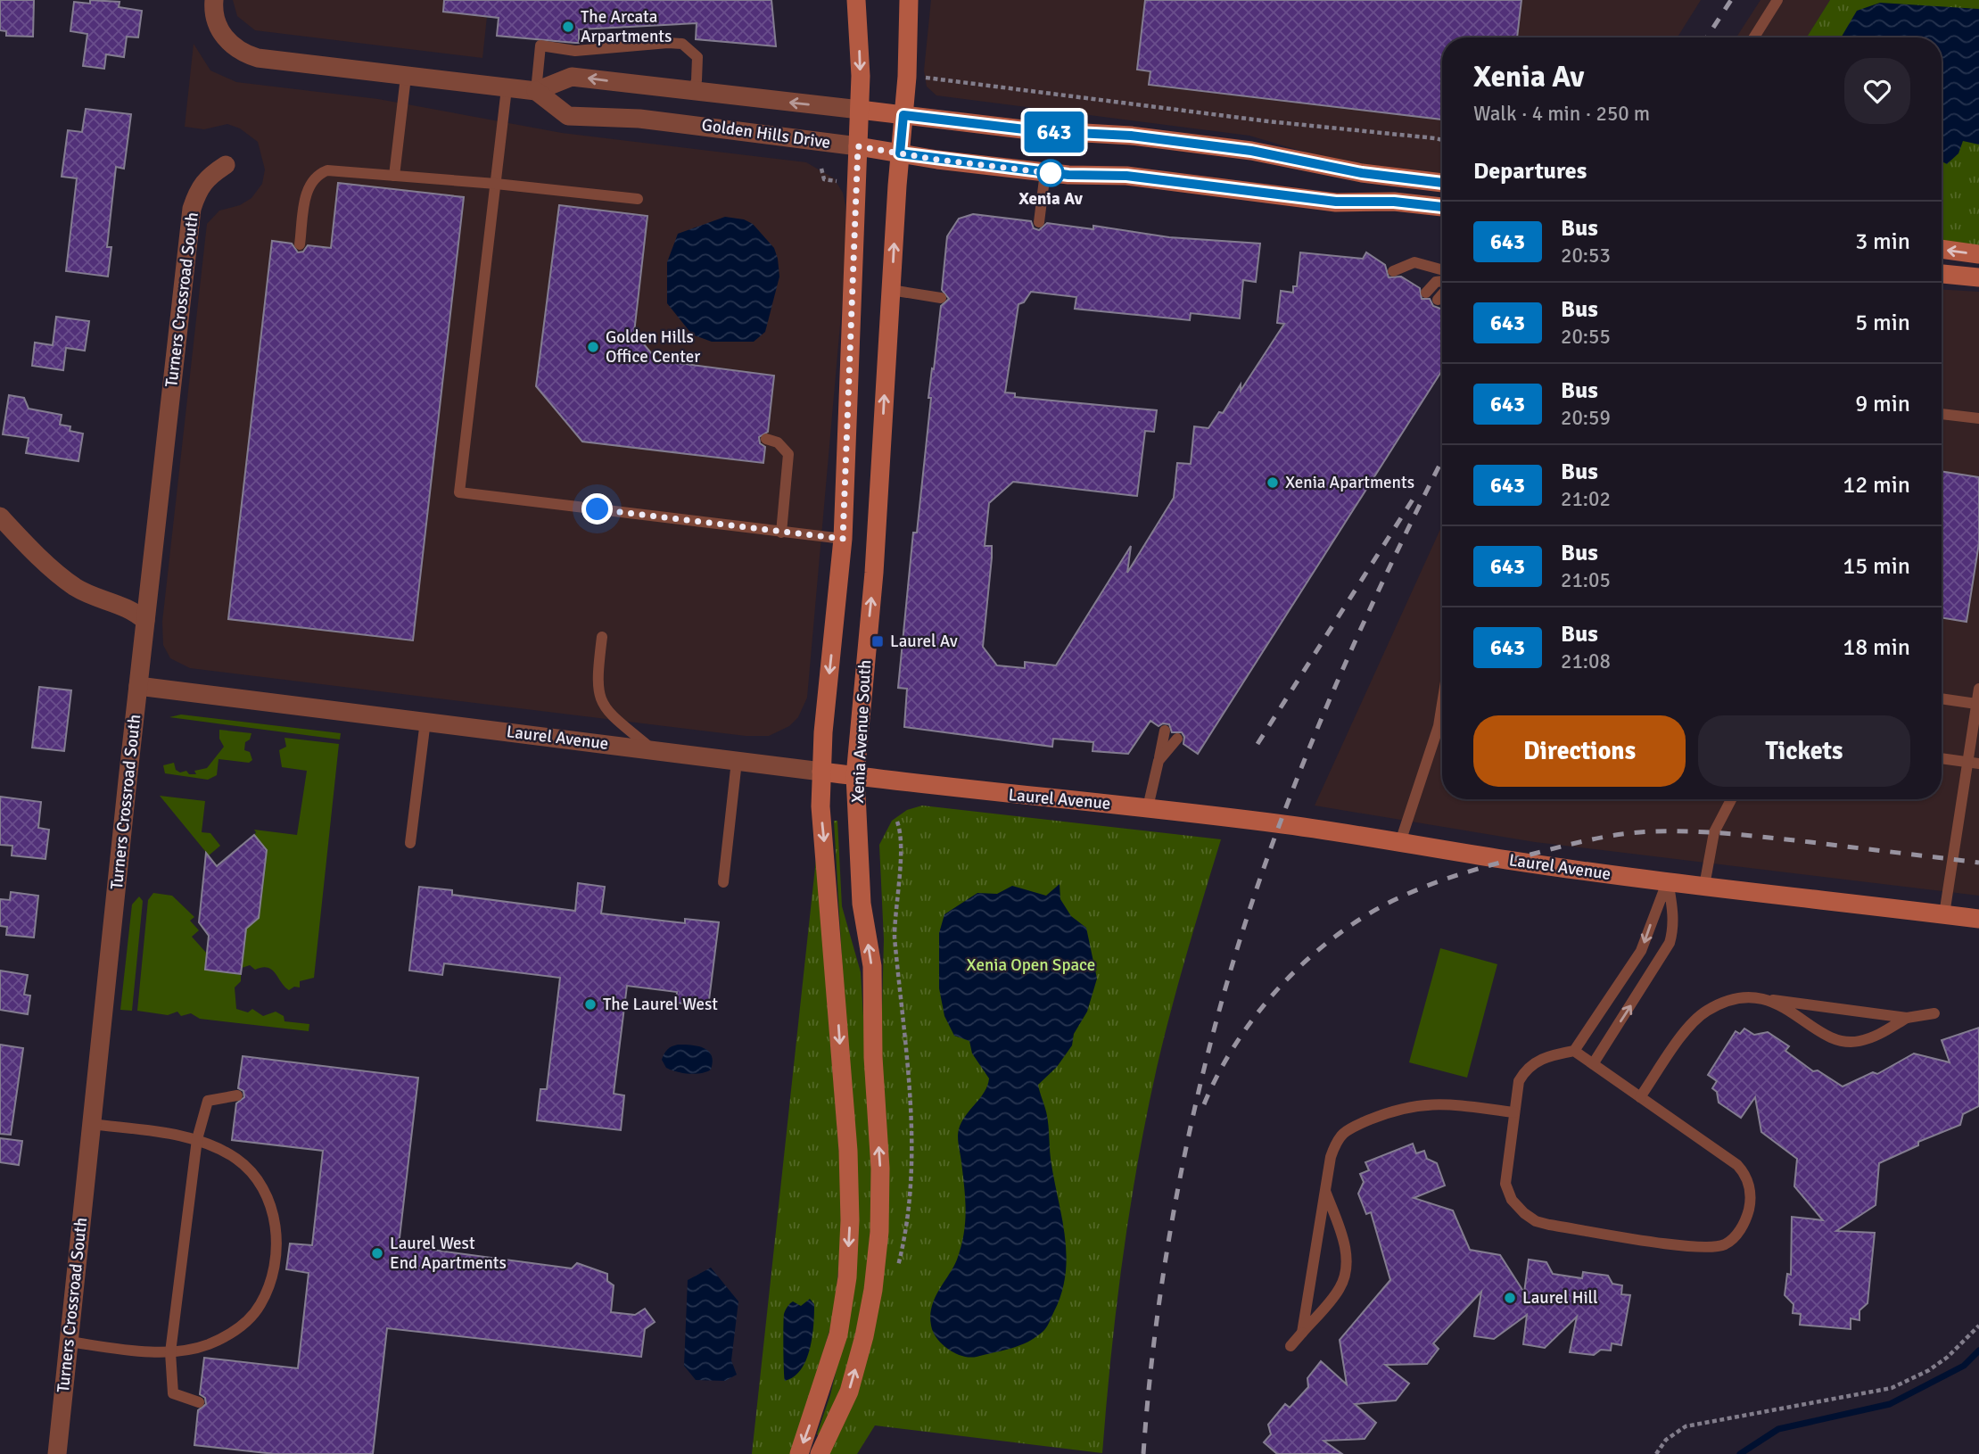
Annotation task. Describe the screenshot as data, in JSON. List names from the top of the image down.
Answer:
{
  "streets": {
    "street": [
      "Golden Hills Drive",
      "Turners Crossroad South",
      "Xenia Avenue South",
      "Laurel Avenue"
    ]
  },
  "crossings": [
    ["Golden Hills Drive", "Xenia Avenue South"],
    ["Turners Crossroad South", "Laurel Avenue"],
    ["Xenia Avenue South", "Laurel Avenue"]
  ],
  "parks": ["Xenia Open Space"],
  "places": {
    "other": [
      "The Arcata Arpartments",
      "Xenia Av",
      "Golden Hills Office Center",
      "Xenia Apartments",
      "The Laurel West",
      "Laurel West End Apartments",
      "Laurel Hill"
    ],
    "transit": ["Laurel Av"]
  },
  "lines": ["bus line 643"],
  "page": {
    "on_map": "643",
    "heading": [
      ["Xenia Av", "Walk · 4 min · 250 m"],
      "Departures"
    ],
    "list": [
      {
        "mark": "643",
        "name": "Bus",
        "note": "20:53",
        "value": "3 min"
      },
      {
        "mark": "643",
        "name": "Bus",
        "note": "20:55",
        "value": "5 min"
      },
      {
        "mark": "643",
        "name": "Bus",
        "note": "20:59",
        "value": "9 min"
      },
      {
        "mark": "643",
        "name": "Bus",
        "note": "21:02",
        "value": "12 min"
      },
      {
        "mark": "643",
        "name": "Bus",
        "note": "21:05",
        "value": "15 min"
      },
      {
        "mark": "643",
        "name": "Bus",
        "note": "21:08",
        "value": "18 min"
      }
    ],
    "buttons": ["Directions", "Tickets"]
  }
}
